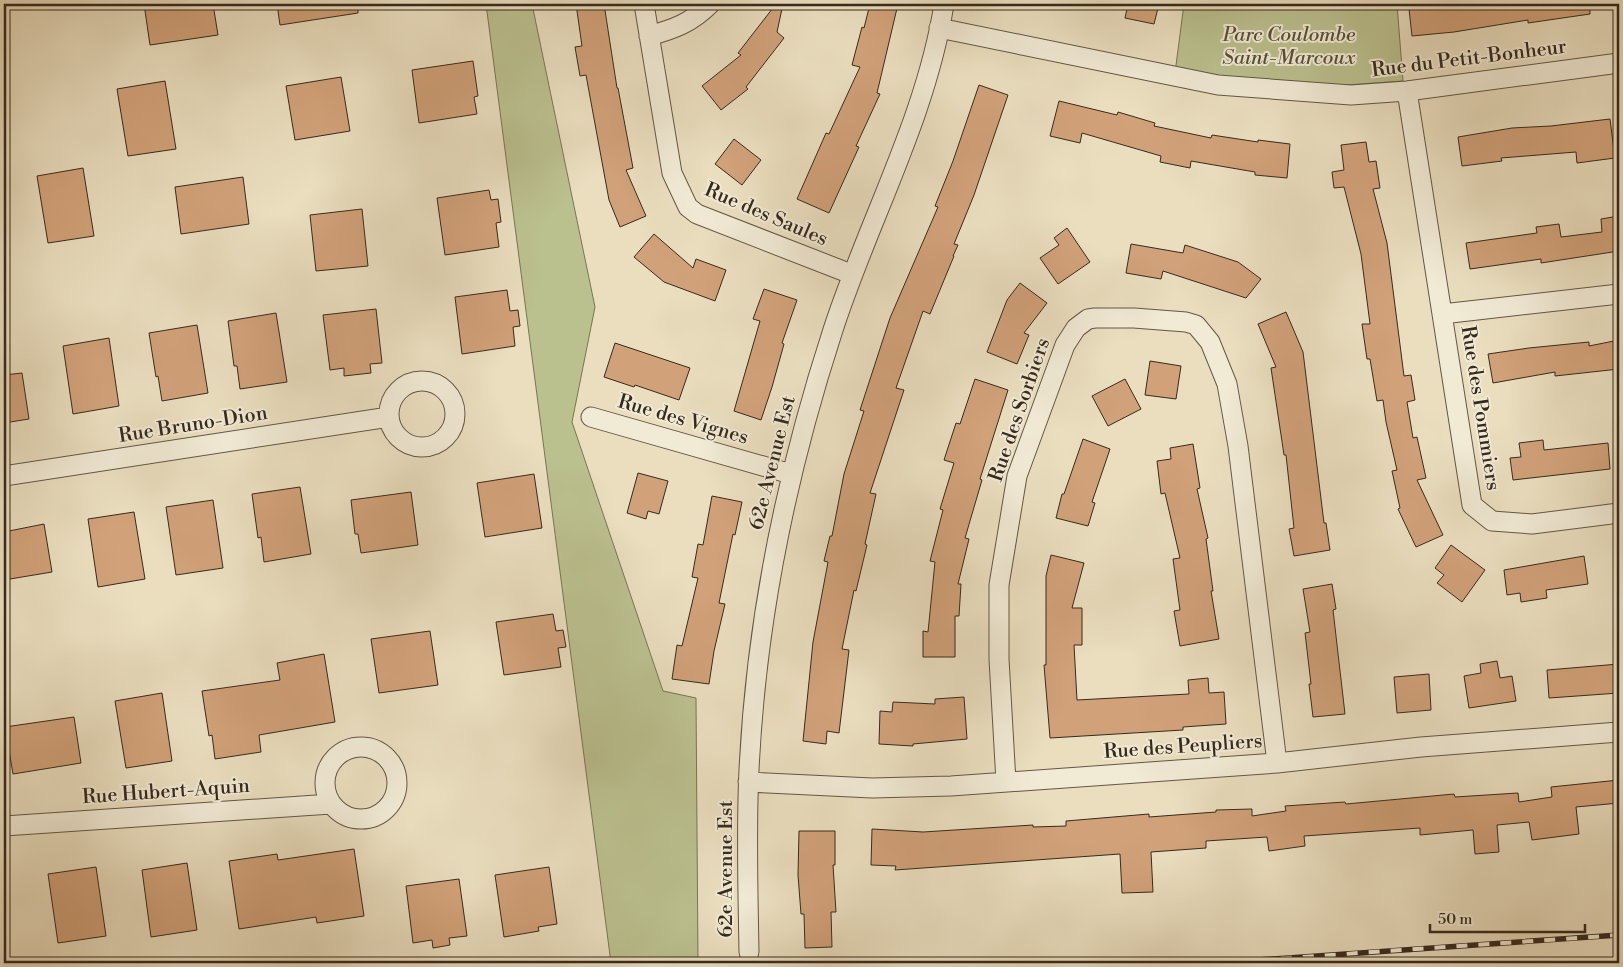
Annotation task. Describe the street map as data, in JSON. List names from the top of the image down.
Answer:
{
  "streets": {
    "street": [
      "Rue du Petit-Bonheur",
      "Rue des Saules",
      "Rue des Pommiers",
      "Rue des Sorbiers",
      "Rue des Vignes",
      "Rue Bruno-Dion",
      "62e Avenue Est",
      "Rue des Peupliers",
      "Rue Hubert-Aquin"
    ]
  },
  "crossings": [
    ["Rue du Petit-Bonheur", "Rue des Pommiers"],
    ["Rue du Petit-Bonheur", "62e Avenue Est"],
    ["Rue des Saules", "62e Avenue Est"],
    ["Rue des Sorbiers", "Rue des Peupliers"],
    ["Rue des Vignes", "62e Avenue Est"],
    ["62e Avenue Est", "Rue des Peupliers"]
  ],
  "parks": ["Parc Coulombe Saint-Marcoux"],
  "scale_bar": "50 m"
}
